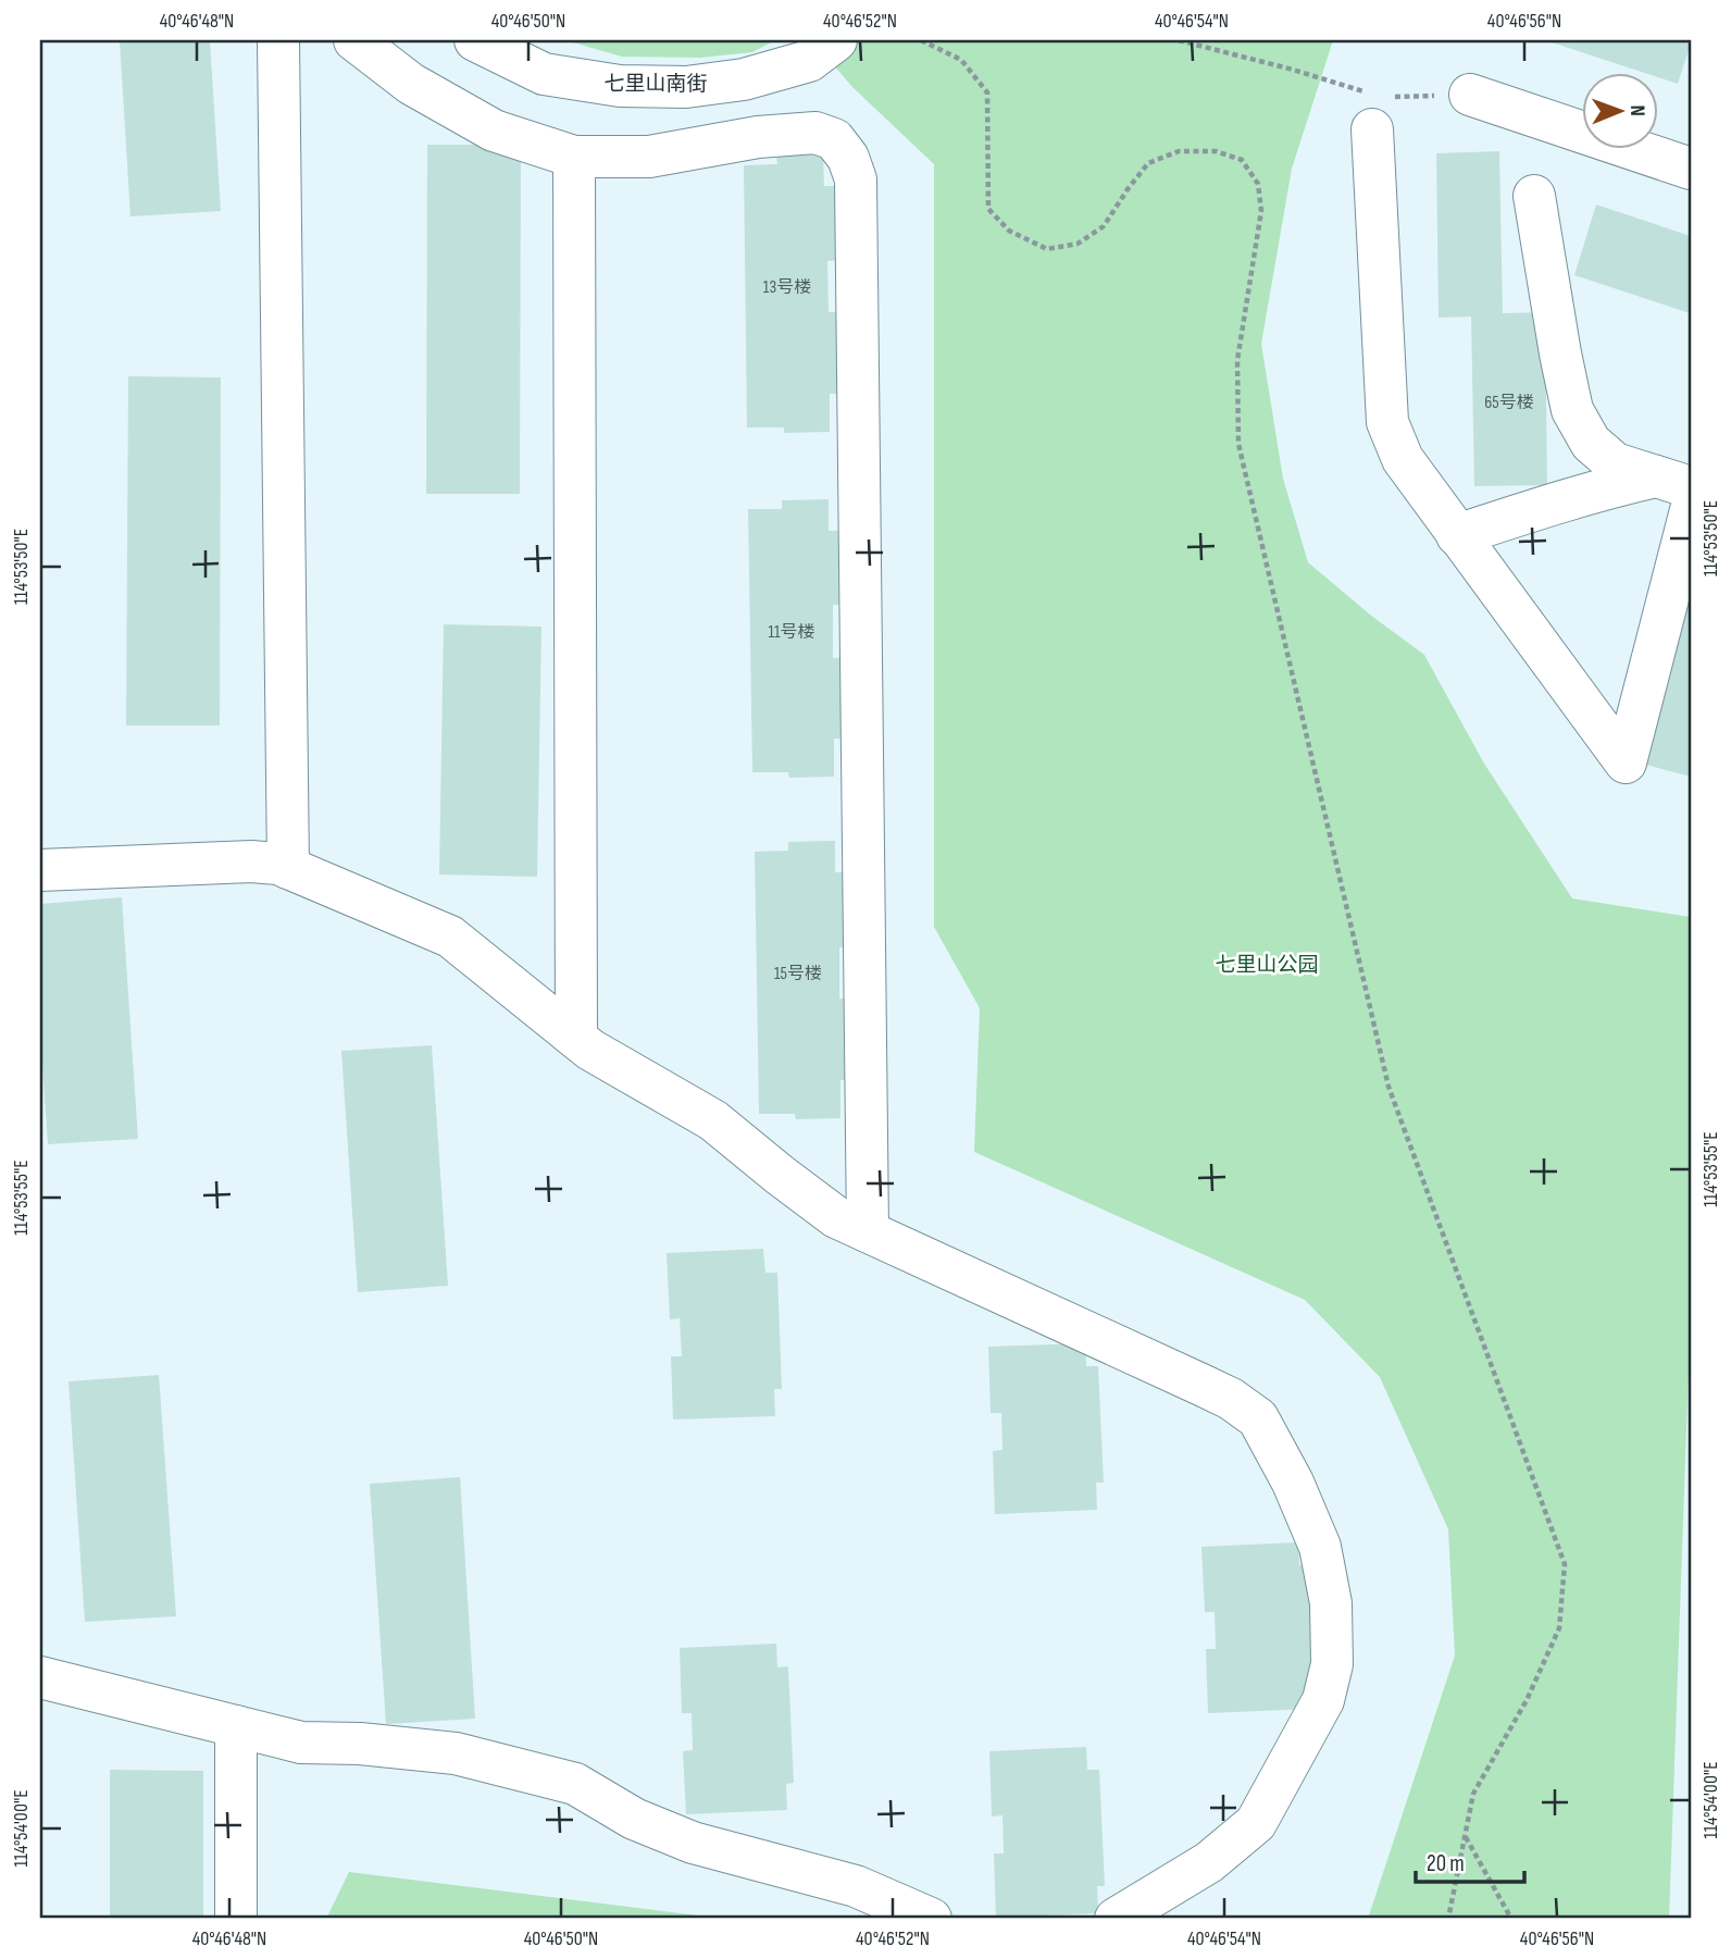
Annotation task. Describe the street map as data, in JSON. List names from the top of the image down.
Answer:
{
  "streets": {
    "street": ["七里山南街"]
  },
  "parks": ["七里山公园"],
  "house_numbers": [
    "13号楼",
    "65号楼",
    "11号楼",
    "15号楼"
  ],
  "scale_bar": "20 m",
  "north": "right",
  "coordinates": [
    "40°46'48\"N",
    "40°46'50\"N",
    "40°46'52\"N",
    "40°46'54\"N",
    "40°46'56\"N",
    "114°53'50\"E",
    "114°53'55\"E",
    "114°54'00\"E"
  ]
}
